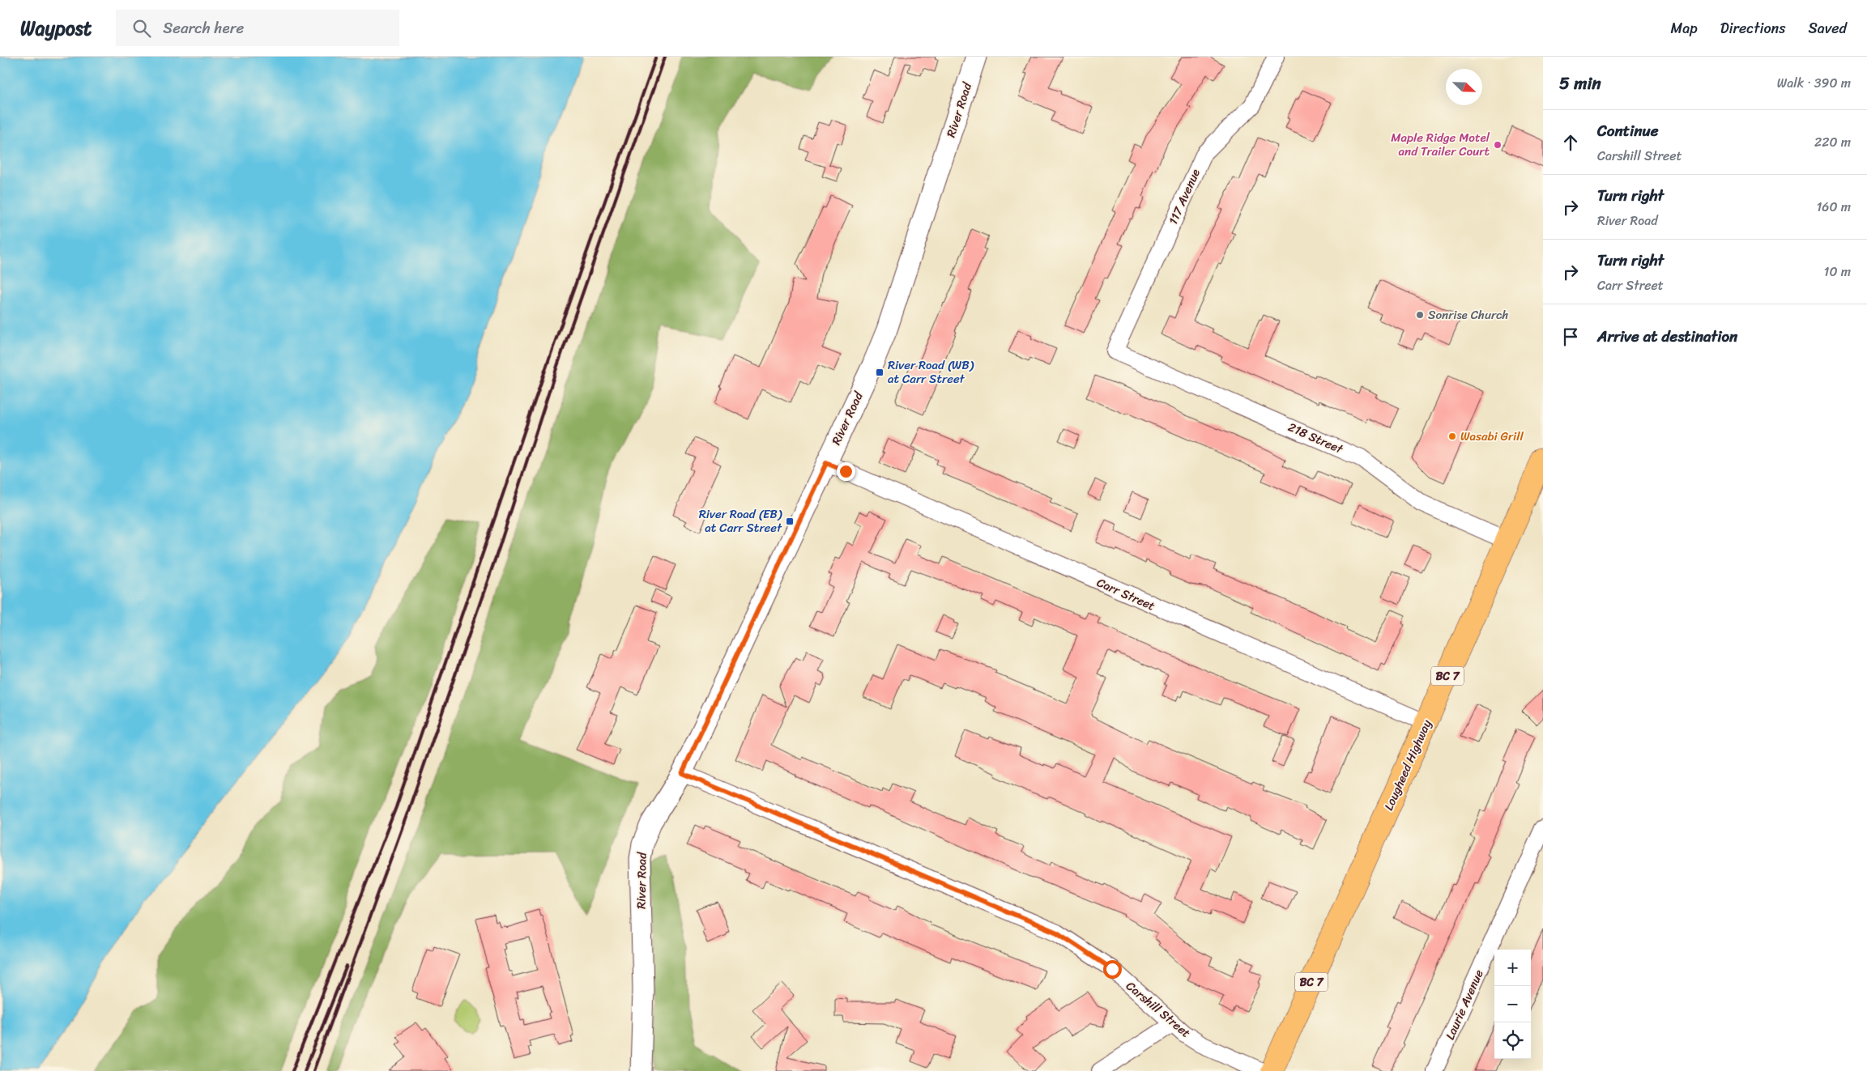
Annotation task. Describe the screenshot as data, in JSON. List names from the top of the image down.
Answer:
{
  "streets": {
    "highway": ["BC 7", "Lougheed Highway"],
    "street": [
      "River Road",
      "117 Avenue",
      "218 Street",
      "Carr Street",
      "Laurie Avenue",
      "Carshill Street"
    ]
  },
  "crossings": [
    ["River Road", "Carr Street"],
    ["River Road", "Carshill Street"],
    ["117 Avenue", "218 Street"],
    ["218 Street", "Lougheed Highway"],
    ["Carr Street", "Lougheed Highway"]
  ],
  "places": {
    "other": ["Maple Ridge Motel and Trailer Court", "Sonrise Church", "Wasabi Grill"],
    "transit": ["River Road (WB) at Carr Street", "River Road (EB) at Carr Street"]
  },
  "north": "bottom right",
  "page": {
    "header": "Waypost",
    "search": "Search here",
    "nav": ["Map", "Directions", "Saved"],
    "heading": ["5 min", "Walk · 390 m"],
    "list": [
      ["Continue", "Carshill Street", "220 m"],
      ["Turn right", "River Road", "160 m"],
      ["Turn right", "Carr Street", "10 m"],
      "Arrive at destination"
    ],
    "map_buttons": ["+", "−"]
  }
}
